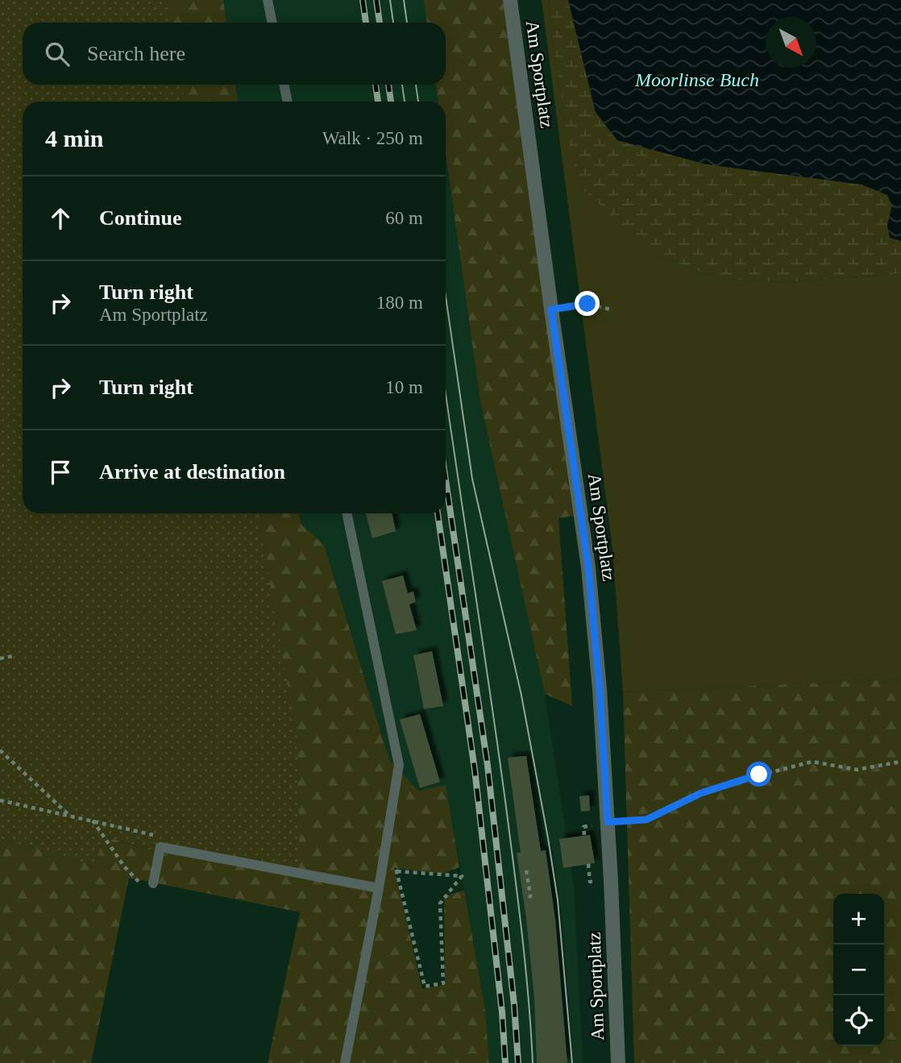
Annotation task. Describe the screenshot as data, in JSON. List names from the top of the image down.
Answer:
{
  "streets": {
    "street": ["Am Sportplatz"]
  },
  "water": ["Moorlinse Buch"],
  "north": "bottom right",
  "page": {
    "search": "Search here",
    "heading": ["4 min", "Walk · 250 m"],
    "list": [
      ["Continue", "60 m"],
      ["Turn right", "Am Sportplatz", "180 m"],
      ["Turn right", "10 m"],
      "Arrive at destination"
    ],
    "map_buttons": ["+", "−"]
  }
}
